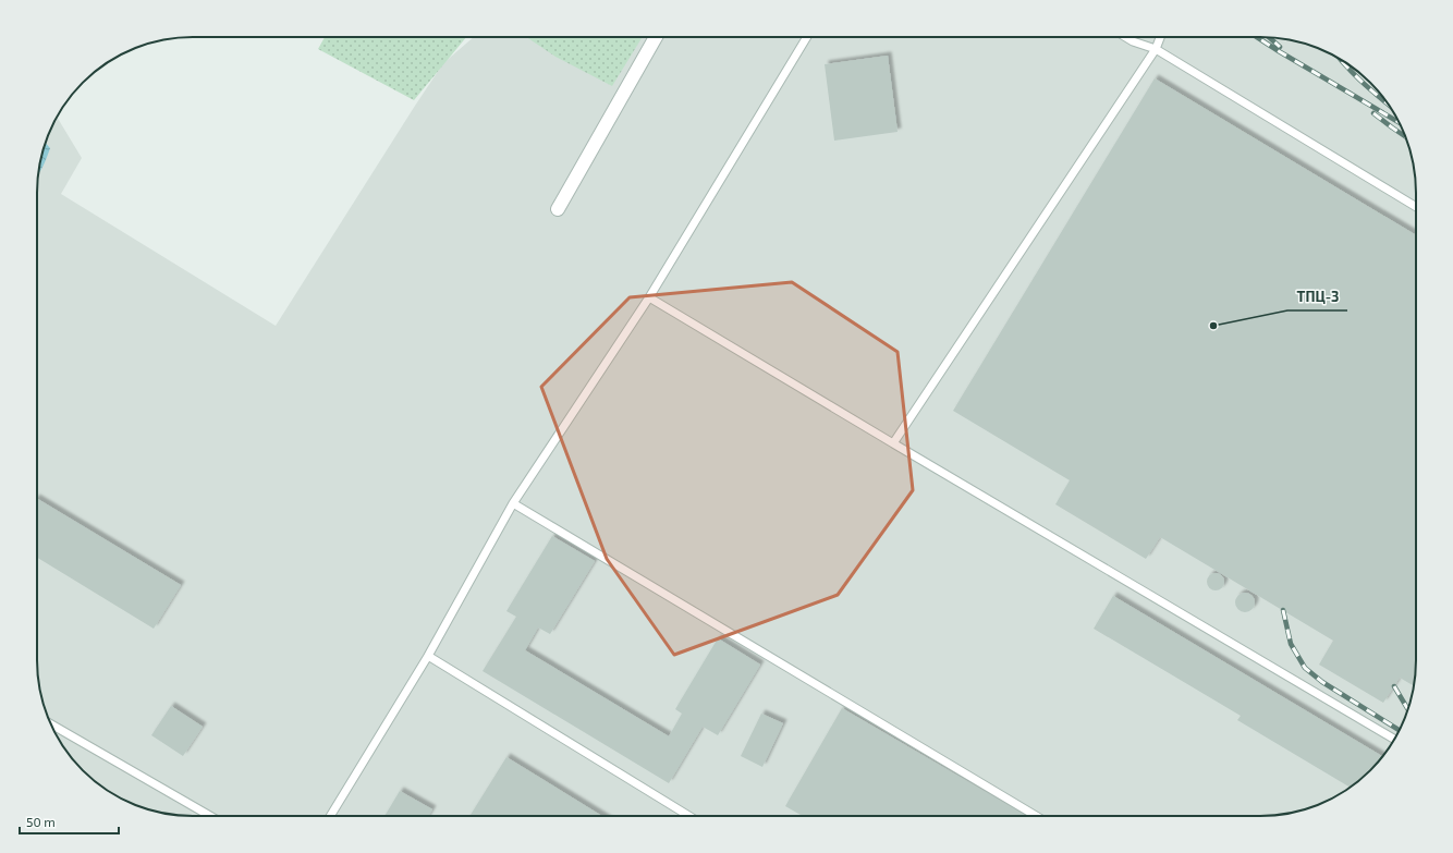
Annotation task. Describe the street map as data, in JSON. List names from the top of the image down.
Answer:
{
  "places": ["ТПЦ-3"],
  "scale_bar": "50 m"
}
